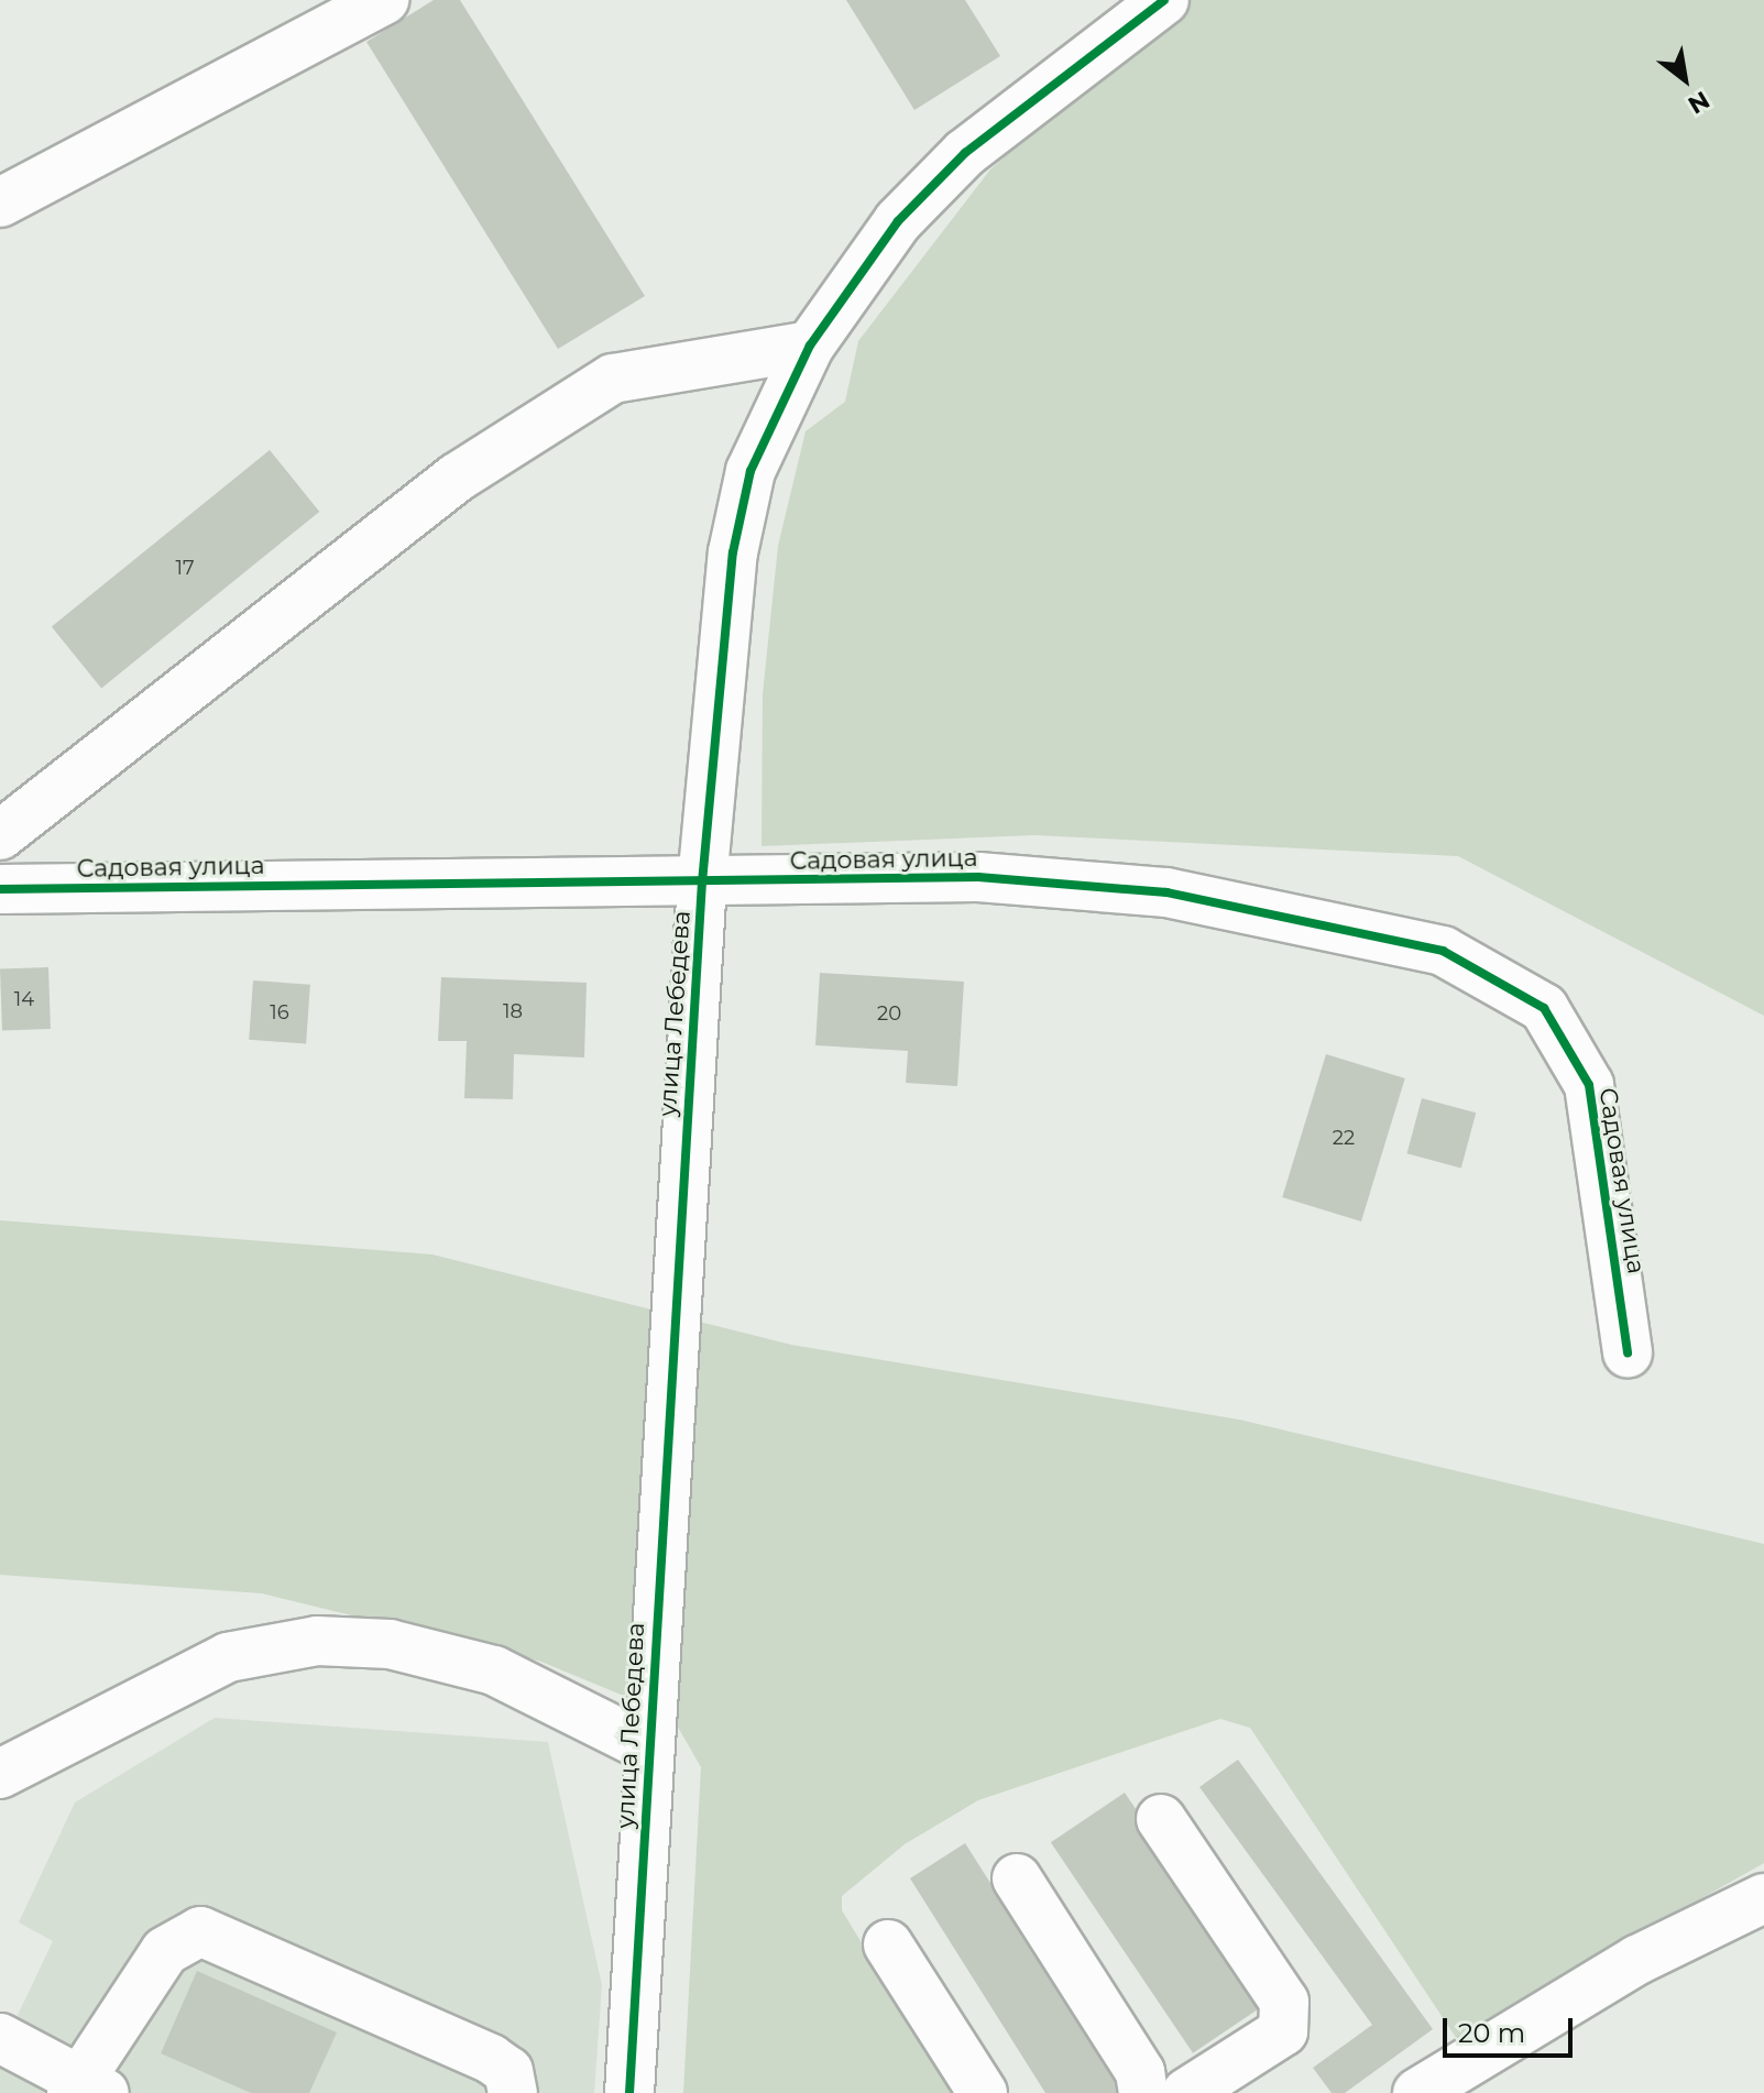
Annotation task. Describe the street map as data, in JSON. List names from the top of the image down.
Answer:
{
  "streets": {
    "street": ["Садовая улица", "улица Лебедева"]
  },
  "crossings": [
    ["Садовая улица", "улица Лебедева"]
  ],
  "house_numbers": [
    "17",
    "14",
    "18",
    "16",
    "20",
    "22"
  ],
  "scale_bar": "20 m",
  "north": "bottom right"
}
